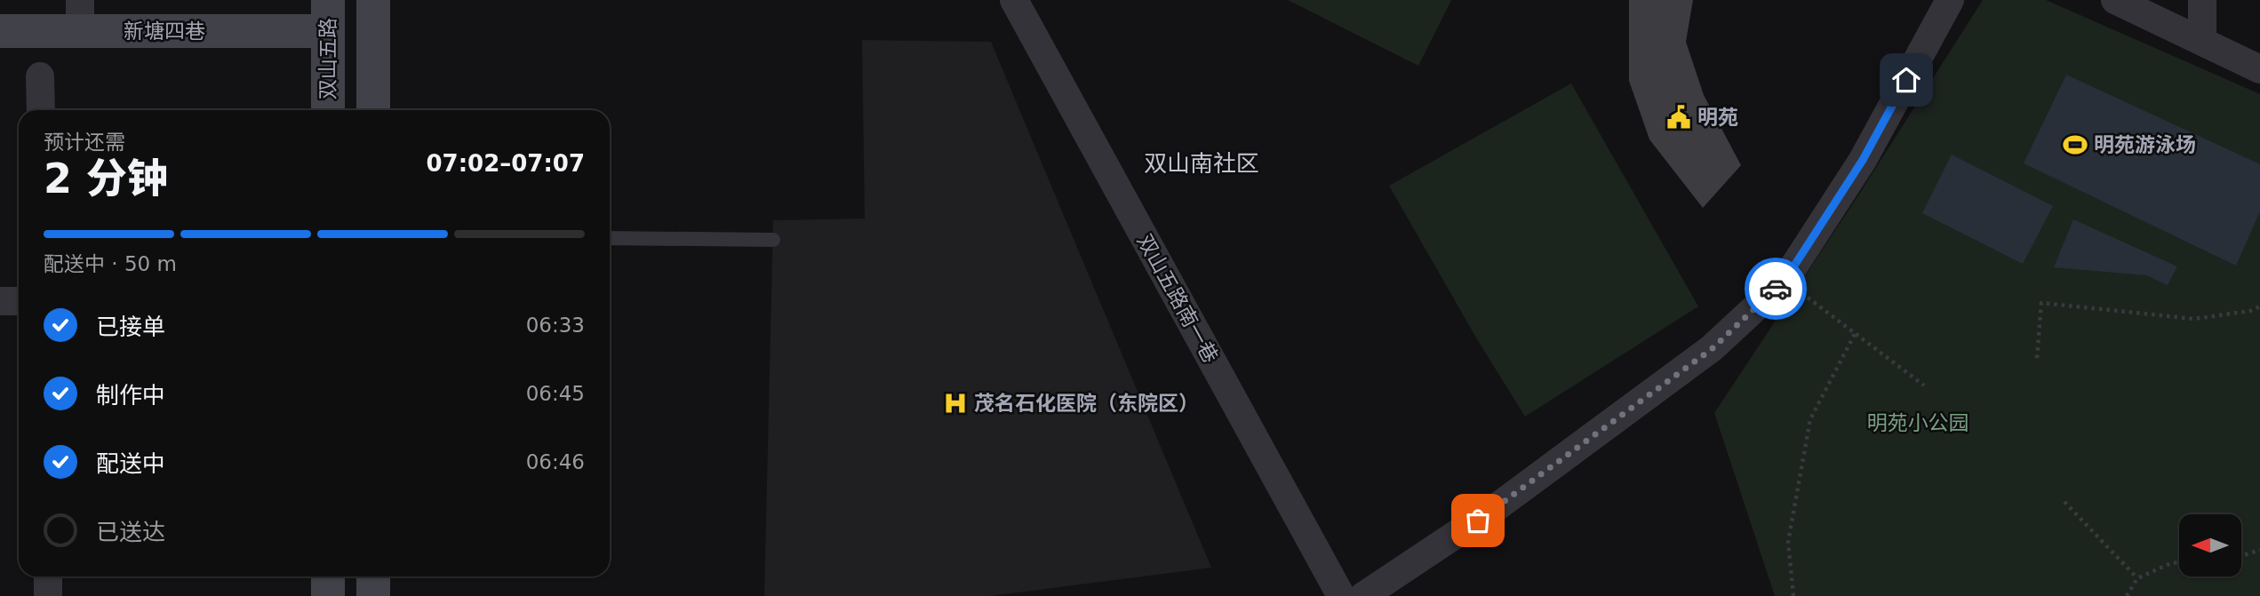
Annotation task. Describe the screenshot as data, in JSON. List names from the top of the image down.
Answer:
{
  "streets": {
    "street": ["新塘四巷", "双山五路", "双山五路南一巷"]
  },
  "crossings": [
    ["新塘四巷", "双山五路"]
  ],
  "districts": ["双山南社区"],
  "parks": ["明苑小公园"],
  "places": {
    "public building": ["明苑"],
    "sports": ["明苑游泳场"],
    "hospital": ["茂名石化医院（东院区）"]
  },
  "north": "left",
  "page": {
    "heading": ["2 分钟", "预计还需", "07:02–07:07"],
    "bar": "配送中 · 50 m",
    "list": [
      ["已接单", "06:33"],
      ["制作中", "06:45"],
      ["配送中", "06:46"],
      "已送达"
    ]
  }
}
